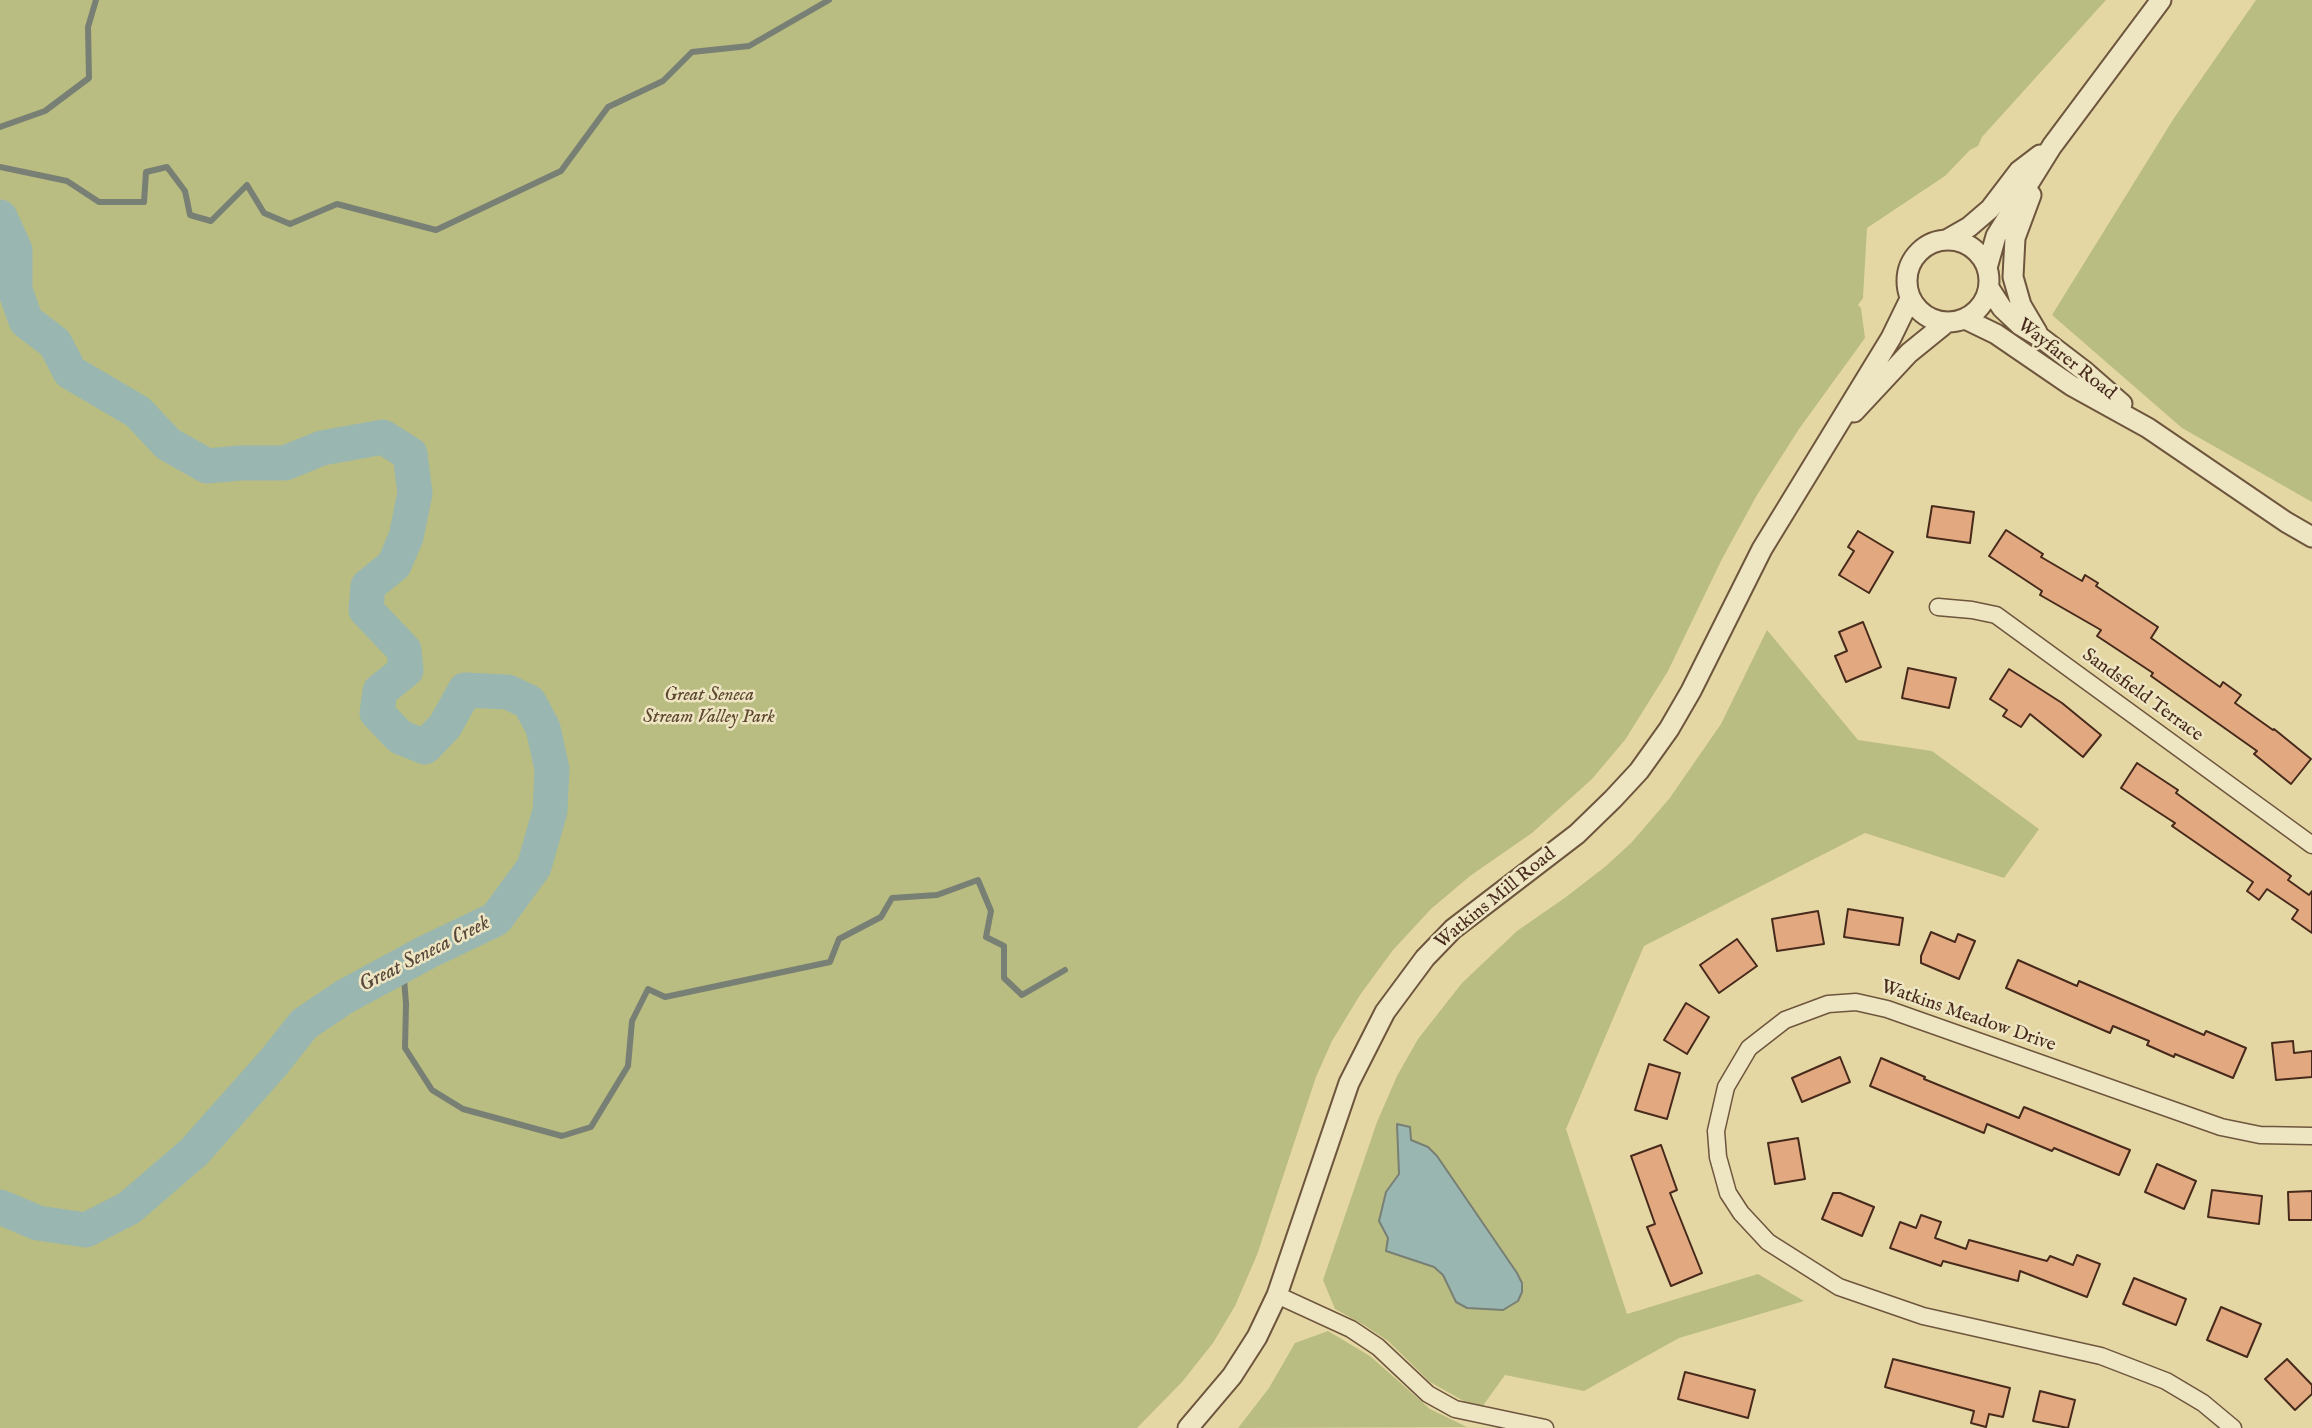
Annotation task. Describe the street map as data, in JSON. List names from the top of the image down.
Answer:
{
  "streets": {
    "street": [
      "Wayfarer Road",
      "Sandsfield Terrace",
      "Watkins Mill Road",
      "Watkins Meadow Drive"
    ]
  },
  "crossings": [
    ["Wayfarer Road", "Watkins Mill Road"]
  ],
  "water": ["Great Seneca Creek"],
  "parks": ["Great Seneca Stream Valley Park"]
}
